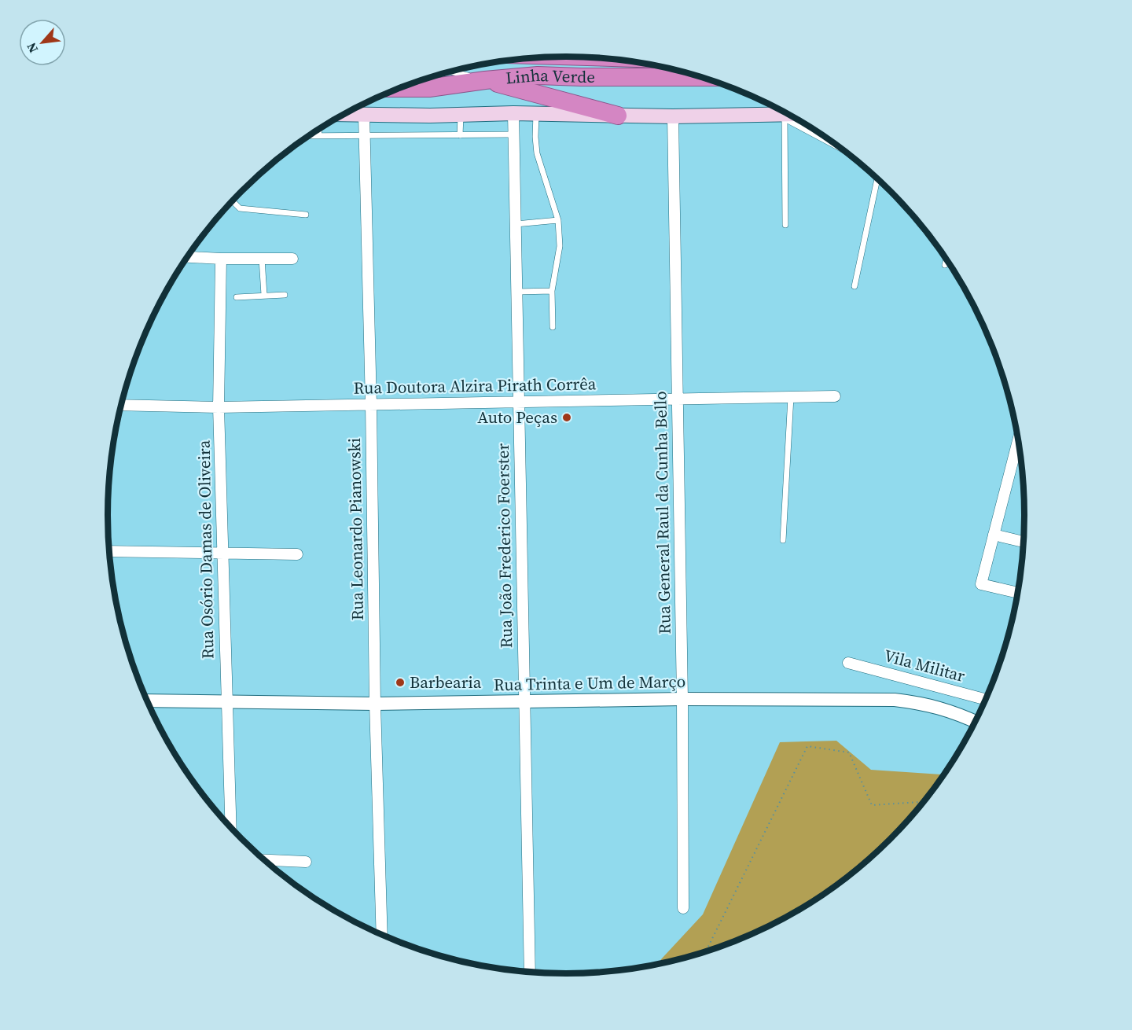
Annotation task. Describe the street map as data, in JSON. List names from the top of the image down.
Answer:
{
  "streets": {
    "highway": ["Linha Verde"],
    "street": [
      "Rua Doutora Alzira Pirath Corrêa",
      "Rua General Raul da Cunha Bello",
      "Rua Leonardo Pianowski",
      "Rua João Frederico Foerster",
      "Rua Osório Damas de Oliveira",
      "Vila Militar",
      "Rua Trinta e Um de Março"
    ]
  },
  "crossings": [
    ["Rua Doutora Alzira Pirath Corrêa", "Rua General Raul da Cunha Bello"],
    ["Rua Doutora Alzira Pirath Corrêa", "Rua Leonardo Pianowski"],
    ["Rua Doutora Alzira Pirath Corrêa", "Rua João Frederico Foerster"],
    ["Rua Doutora Alzira Pirath Corrêa", "Rua Osório Damas de Oliveira"],
    ["Rua General Raul da Cunha Bello", "Rua Trinta e Um de Março"],
    ["Rua Leonardo Pianowski", "Rua Trinta e Um de Março"],
    ["Rua João Frederico Foerster", "Rua Trinta e Um de Março"],
    ["Rua Osório Damas de Oliveira", "Rua Trinta e Um de Março"]
  ],
  "places": ["Auto Peças", "Barbearia"],
  "north": "bottom left"
}
